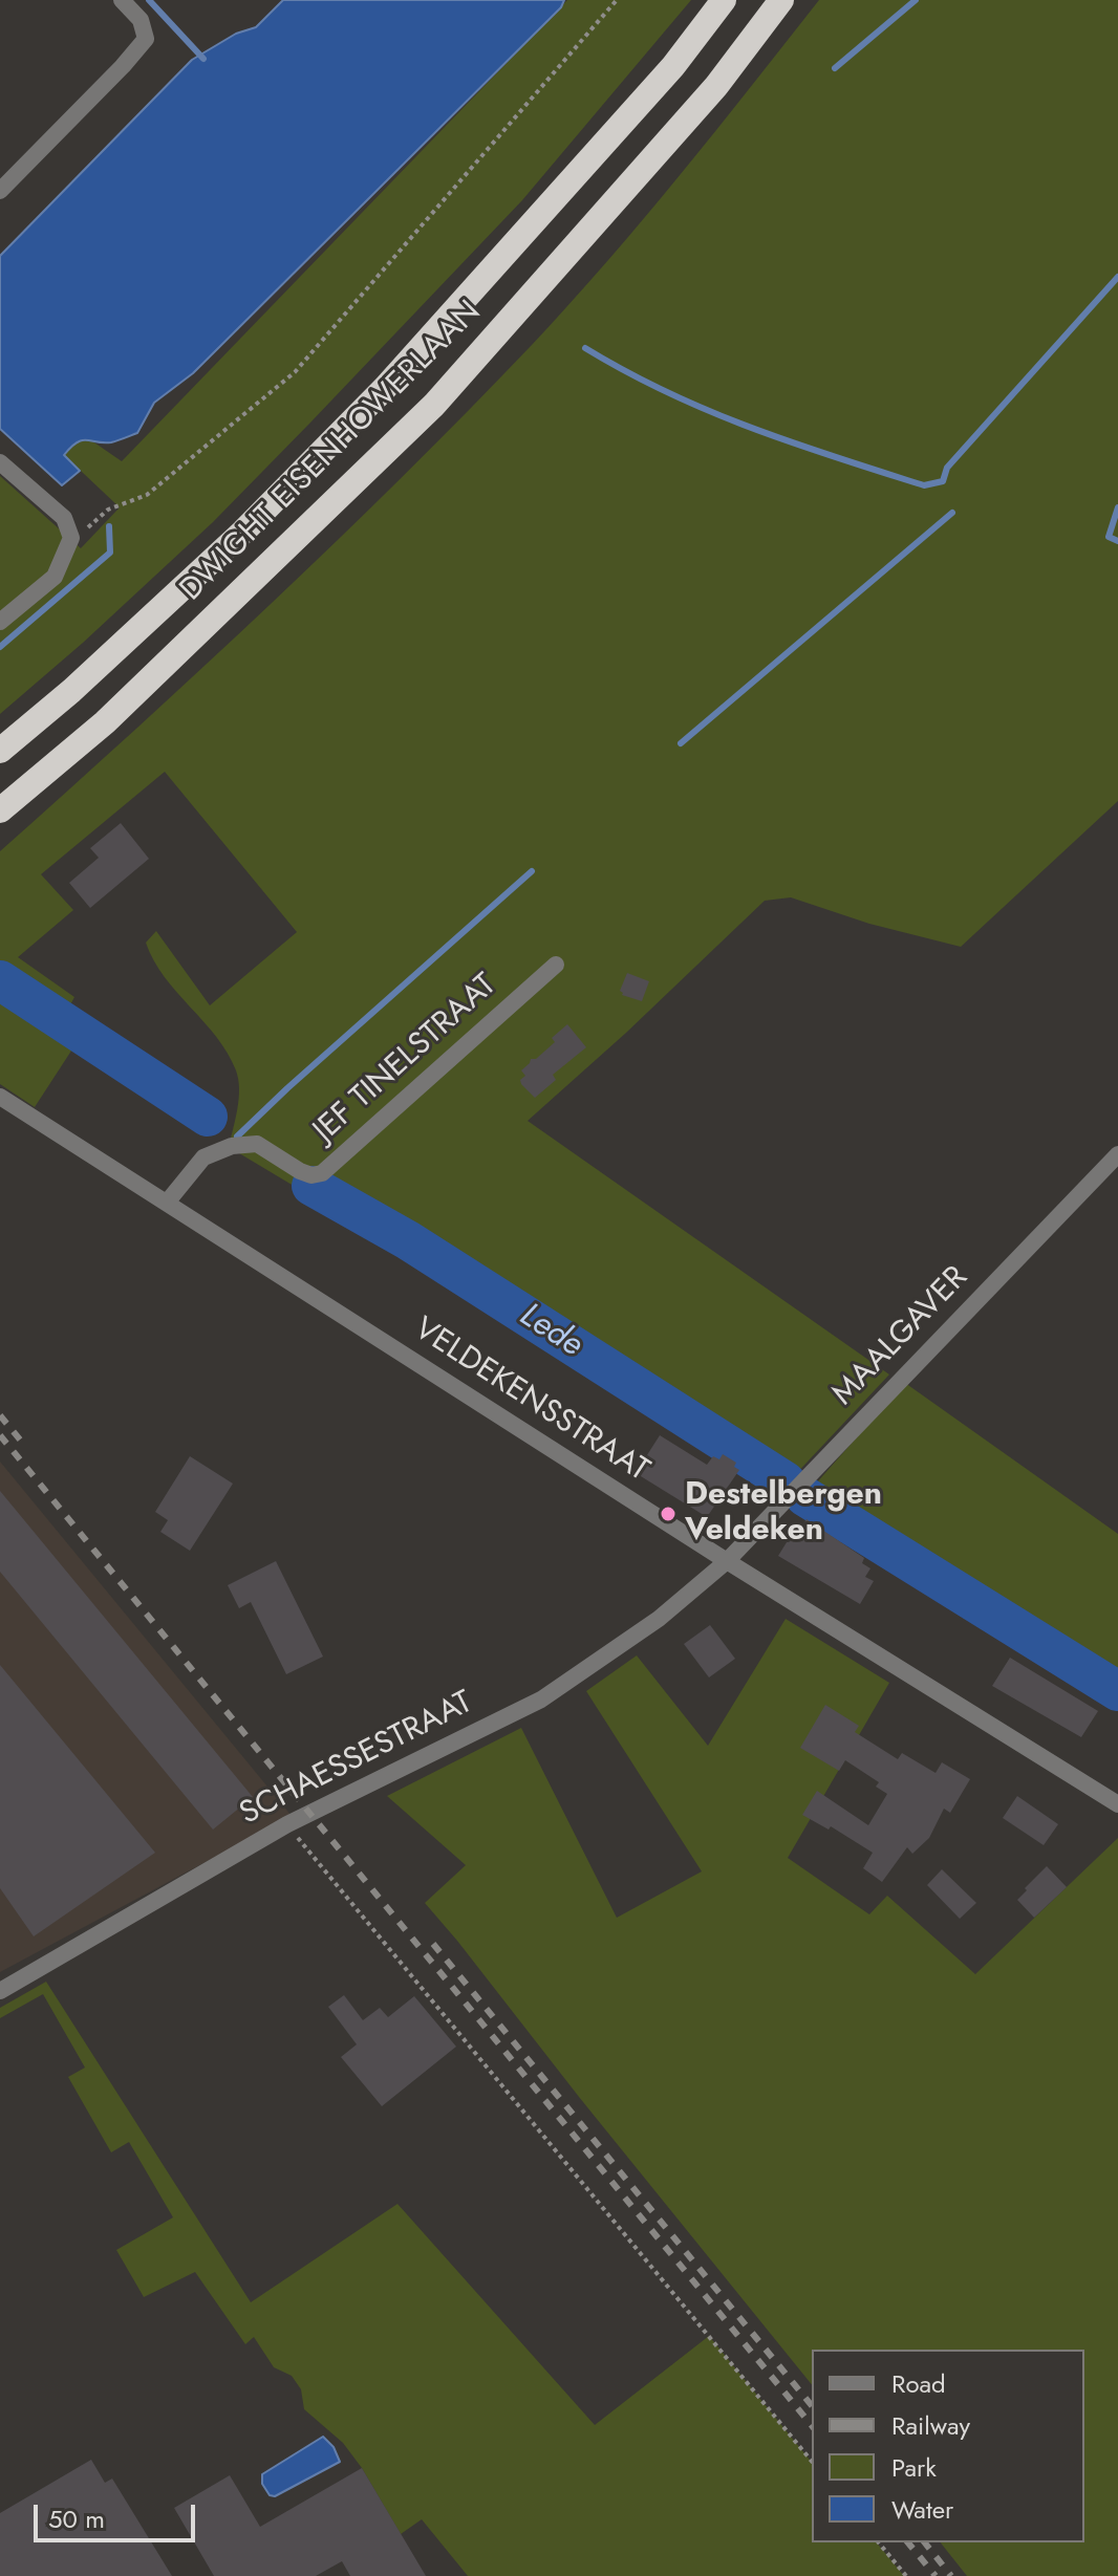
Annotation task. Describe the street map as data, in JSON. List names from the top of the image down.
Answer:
{
  "streets": {
    "highway": ["DWIGHT EISENHOWERLAAN"],
    "street": [
      "JEF TINELSTRAAT",
      "MAALGAVER",
      "VELDEKENSSTRAAT",
      "SCHAESSESTRAAT"
    ]
  },
  "crossings": [
    ["JEF TINELSTRAAT", "VELDEKENSSTRAAT"],
    ["MAALGAVER", "VELDEKENSSTRAAT"],
    ["MAALGAVER", "SCHAESSESTRAAT"],
    ["VELDEKENSSTRAAT", "SCHAESSESTRAAT"]
  ],
  "water": ["Lede"],
  "places": ["Destelbergen Veldeken"],
  "legend": [
    "Road",
    "Railway",
    "Park",
    "Water"
  ],
  "scale_bar": "50 m"
}
